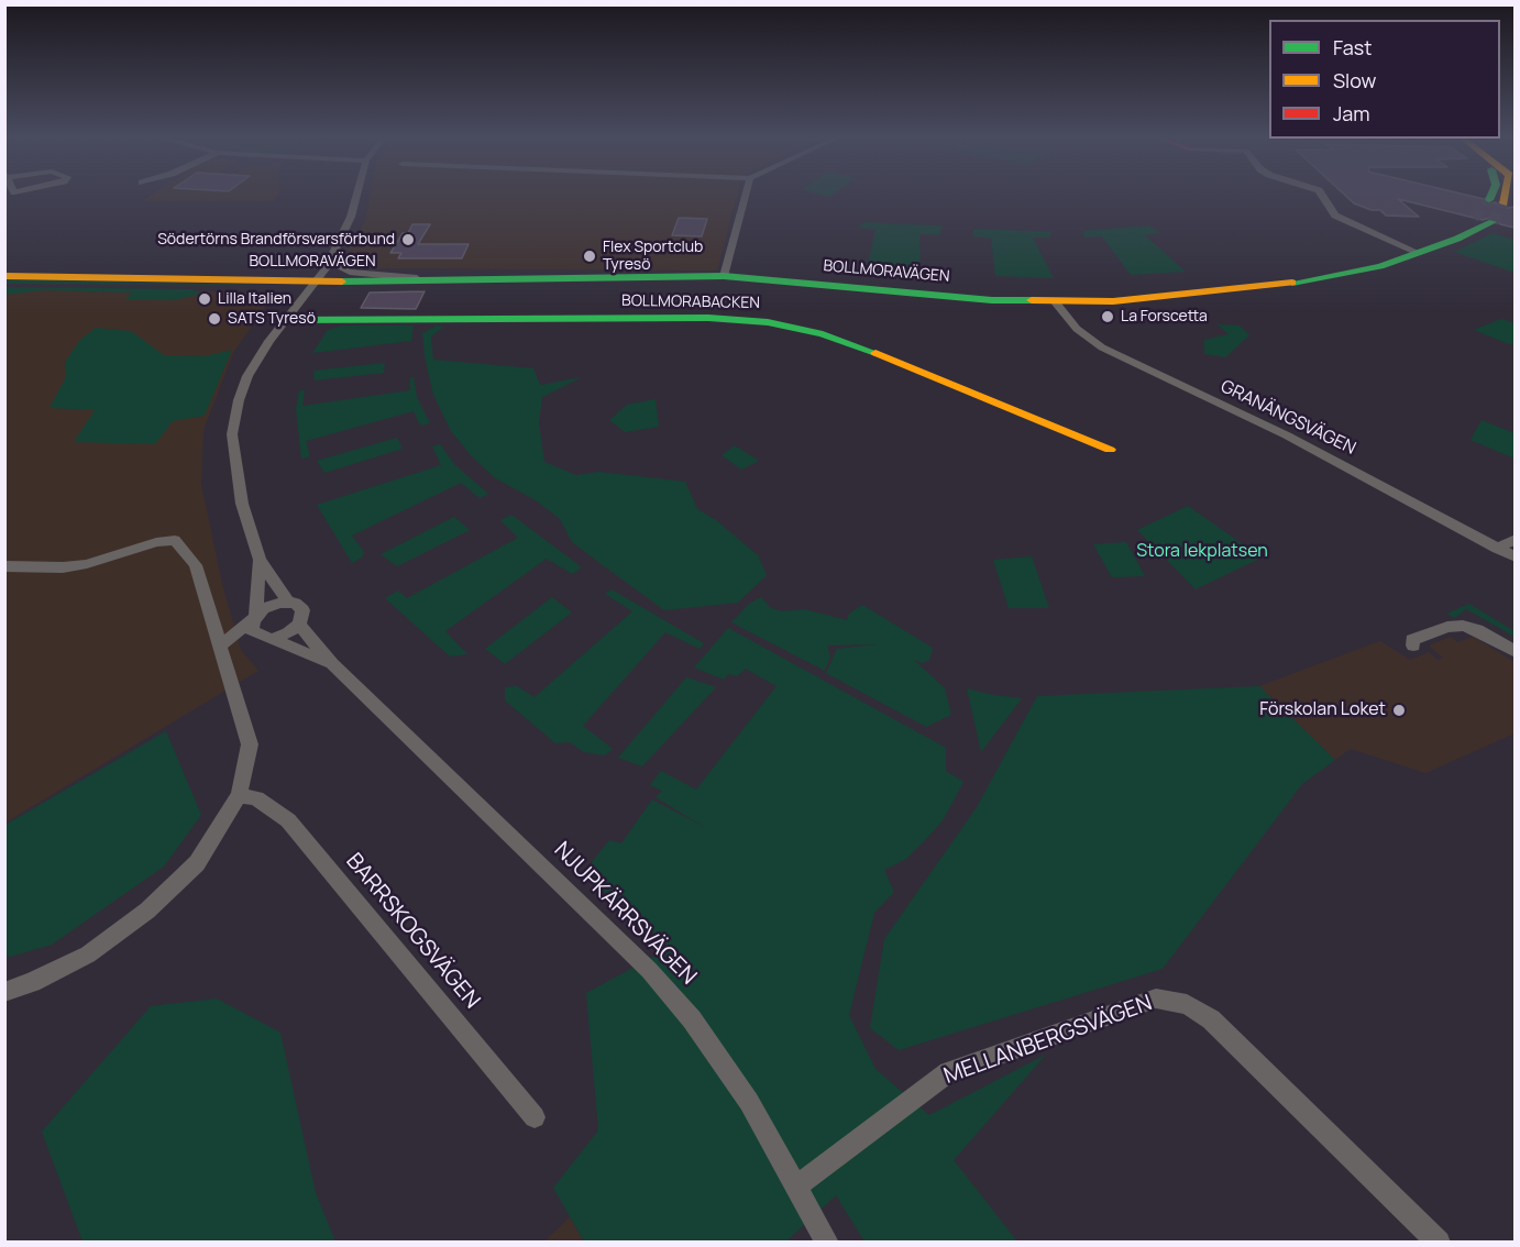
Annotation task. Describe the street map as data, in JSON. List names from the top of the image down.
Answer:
{
  "streets": {
    "street": [
      "BOLLMORAVÄGEN",
      "BOLLMORABACKEN",
      "GRANÄNGSVÄGEN",
      "NJUPKÄRRSVÄGEN",
      "BARRSKOGSVÄGEN",
      "MELLANBERGSVÄGEN"
    ]
  },
  "crossings": [
    ["BOLLMORAVÄGEN", "GRANÄNGSVÄGEN"],
    ["BOLLMORAVÄGEN", "NJUPKÄRRSVÄGEN"],
    ["BOLLMORABACKEN", "NJUPKÄRRSVÄGEN"],
    ["NJUPKÄRRSVÄGEN", "MELLANBERGSVÄGEN"]
  ],
  "parks": ["Stora lekplatsen"],
  "places": [
    "Södertörns Brandförsvarsförbund",
    "Flex Sportclub Tyresö",
    "Lilla Italien",
    "La Forscetta",
    "SATS Tyresö",
    "Förskolan Loket"
  ],
  "legend": ["Fast", "Slow", "Jam"]
}
